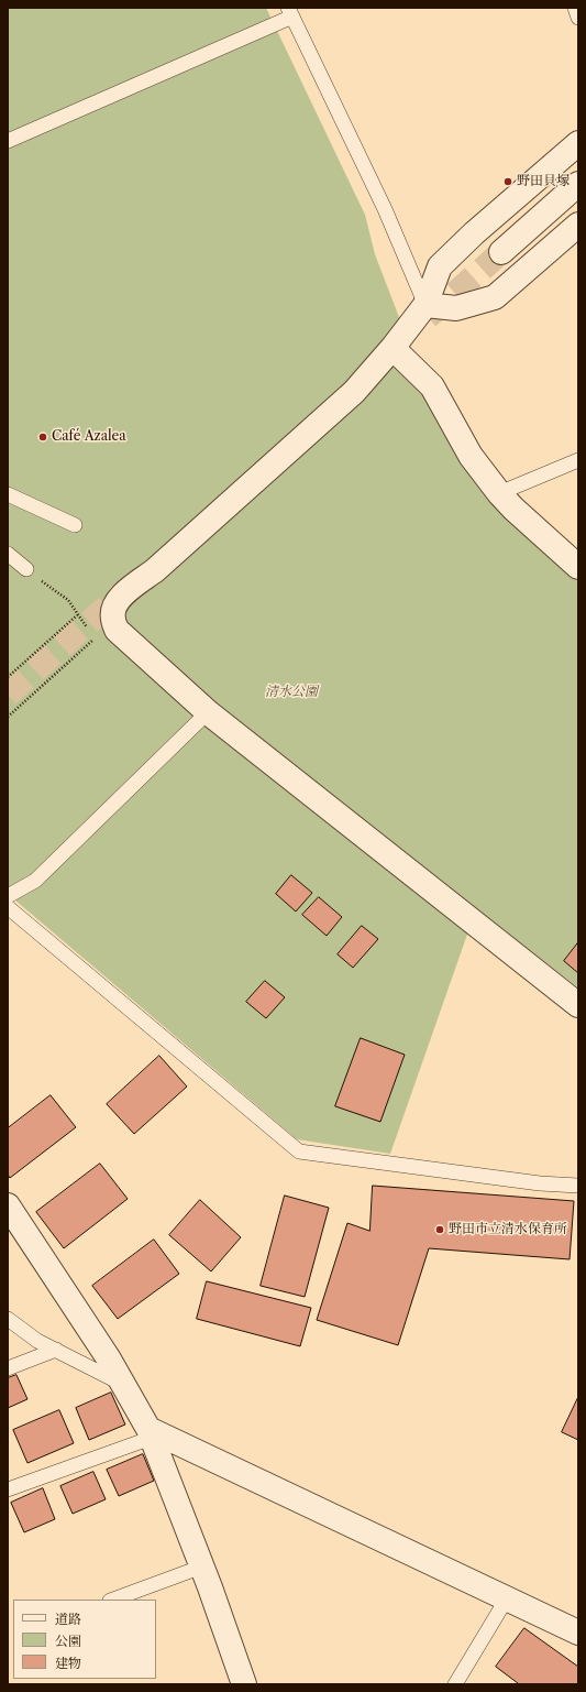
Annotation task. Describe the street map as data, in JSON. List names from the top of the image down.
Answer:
{
  "parks": ["清水公園"],
  "places": ["野田貝塚", "Café Azalea", "野田市立清水保育所"],
  "legend": ["道路", "公園", "建物"]
}
